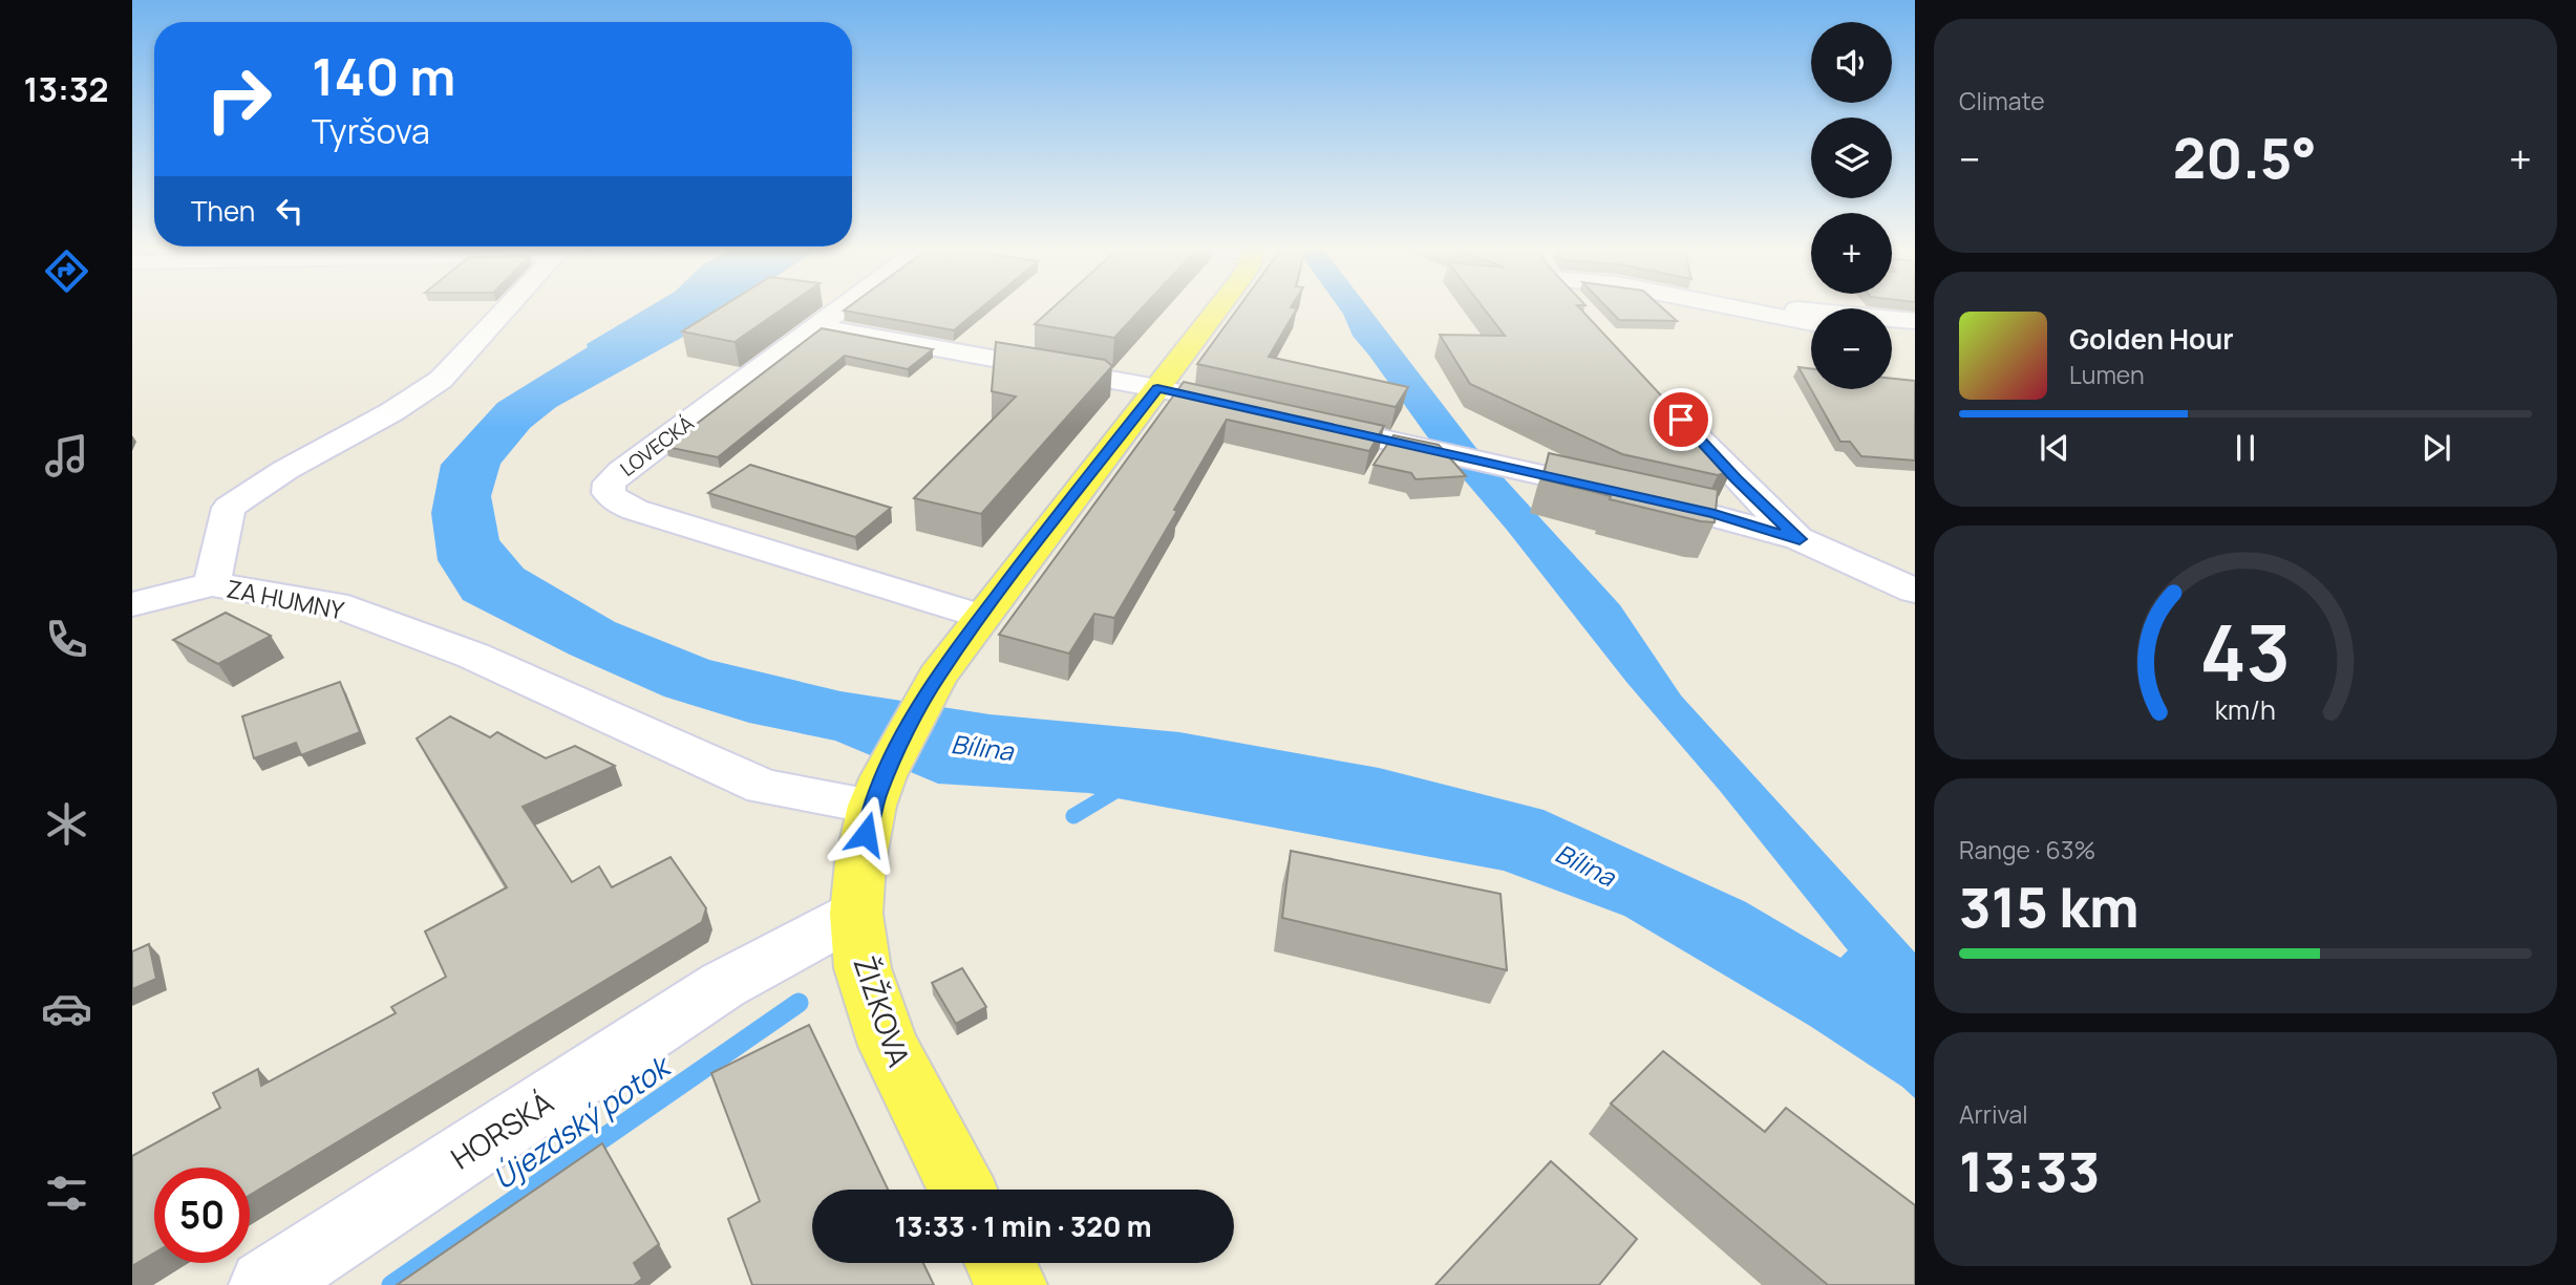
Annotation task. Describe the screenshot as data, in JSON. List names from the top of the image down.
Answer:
{
  "streets": {
    "main road": ["ŽIŽKOVA"],
    "street": ["LOVECKÁ", "ZA HUMNY", "HORSKÁ"]
  },
  "crossings": [
    ["LOVECKÁ", "ŽIŽKOVA"],
    ["ZA HUMNY", "ŽIŽKOVA"],
    ["ŽIŽKOVA", "HORSKÁ"]
  ],
  "water": ["Bílina", "Újezdský potok"],
  "page": {
    "tabs": "13:32",
    "tile": [
      "Climate",
      ["Range · 63%", "315 km"],
      ["Arrival", "13:33"]
    ],
    "map_buttons": ["+", "−"],
    "turn": ["140 m", "Tyršova"],
    "heat": ["−", "20.5°", "+"],
    "then": "Then",
    "song": ["Golden Hour", "Lumen"],
    "limit": "50",
    "trip": "13:33 · 1 min · 320 m",
    "gauge": ["43", "km/h"]
  }
}
